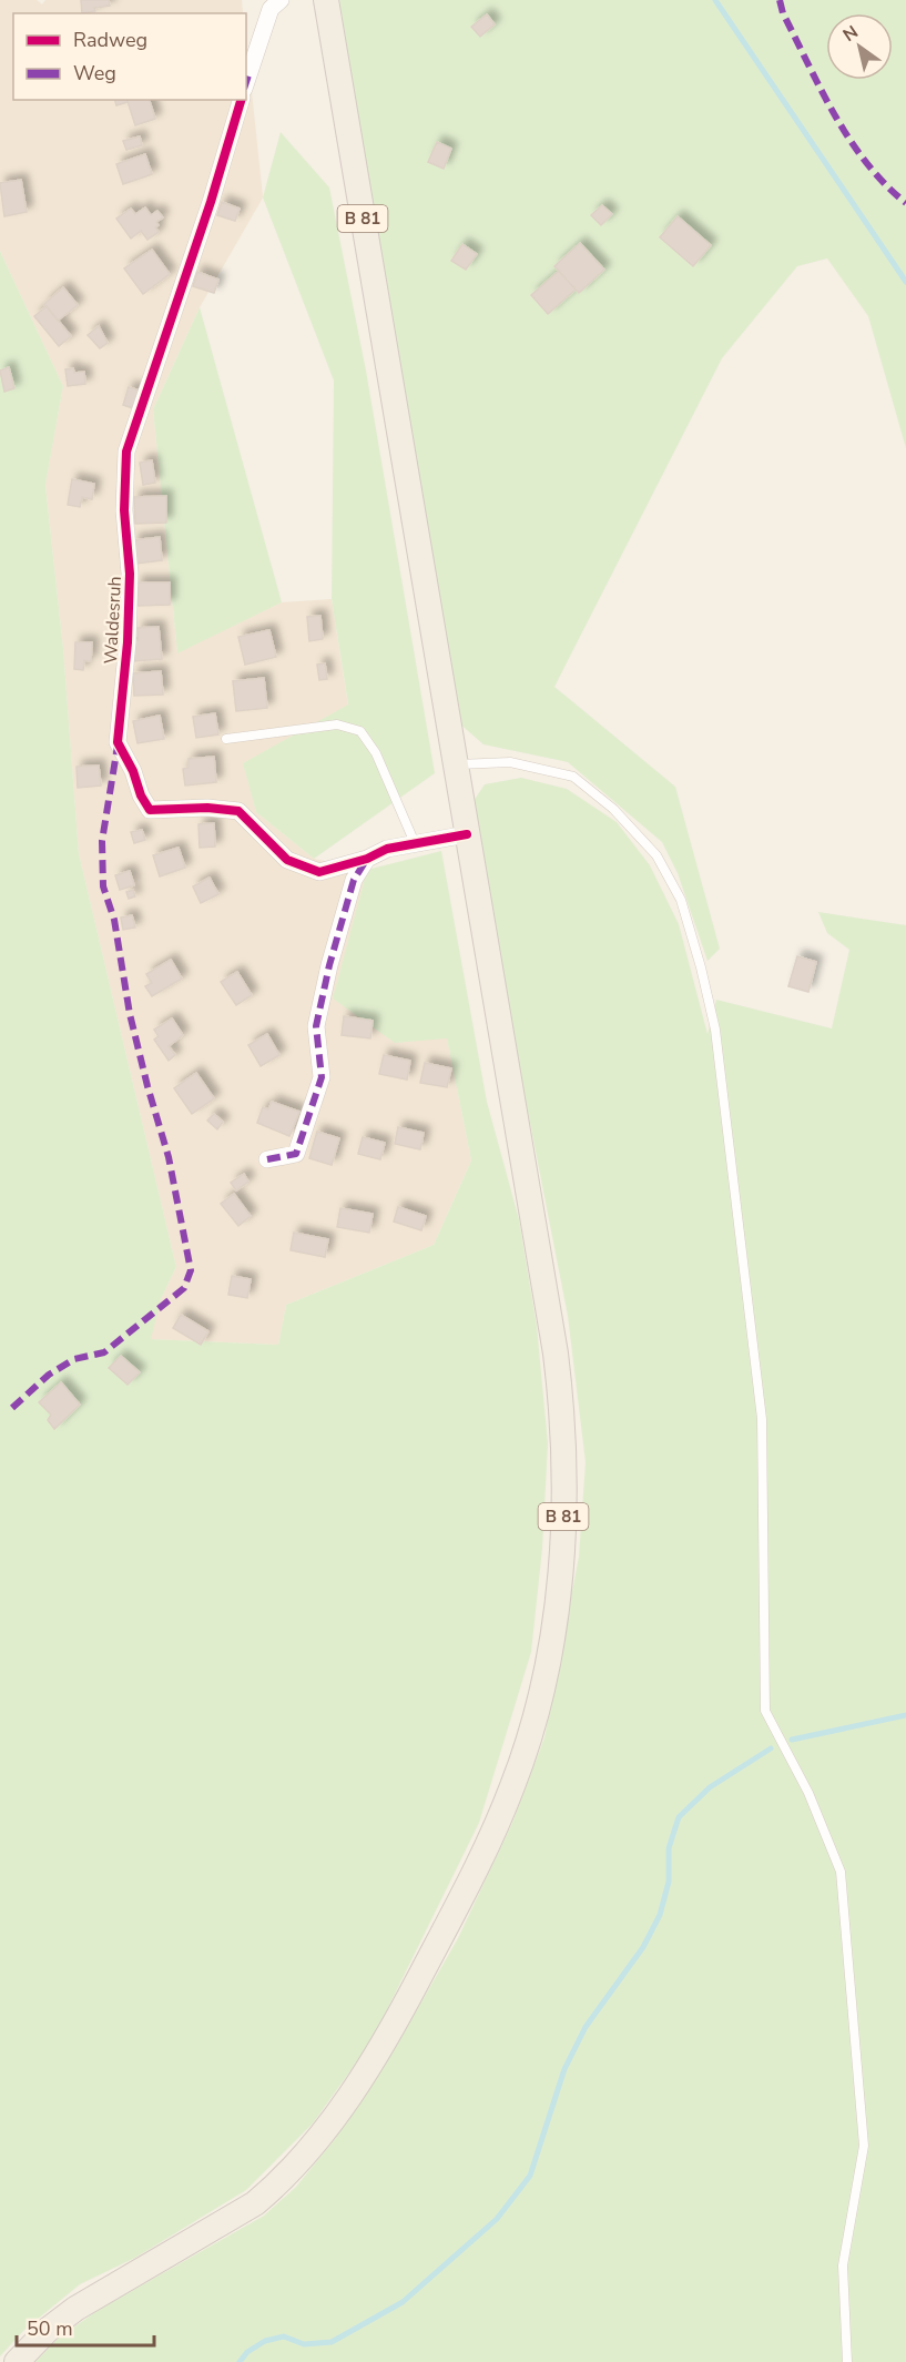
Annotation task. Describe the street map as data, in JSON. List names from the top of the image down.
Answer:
{
  "streets": {
    "main road": ["B 81"],
    "street": ["Waldesruh"]
  },
  "crossings": [
    ["B 81", "Waldesruh"]
  ],
  "legend": ["Radweg", "Weg"],
  "scale_bar": "50 m",
  "north": "top left"
}
